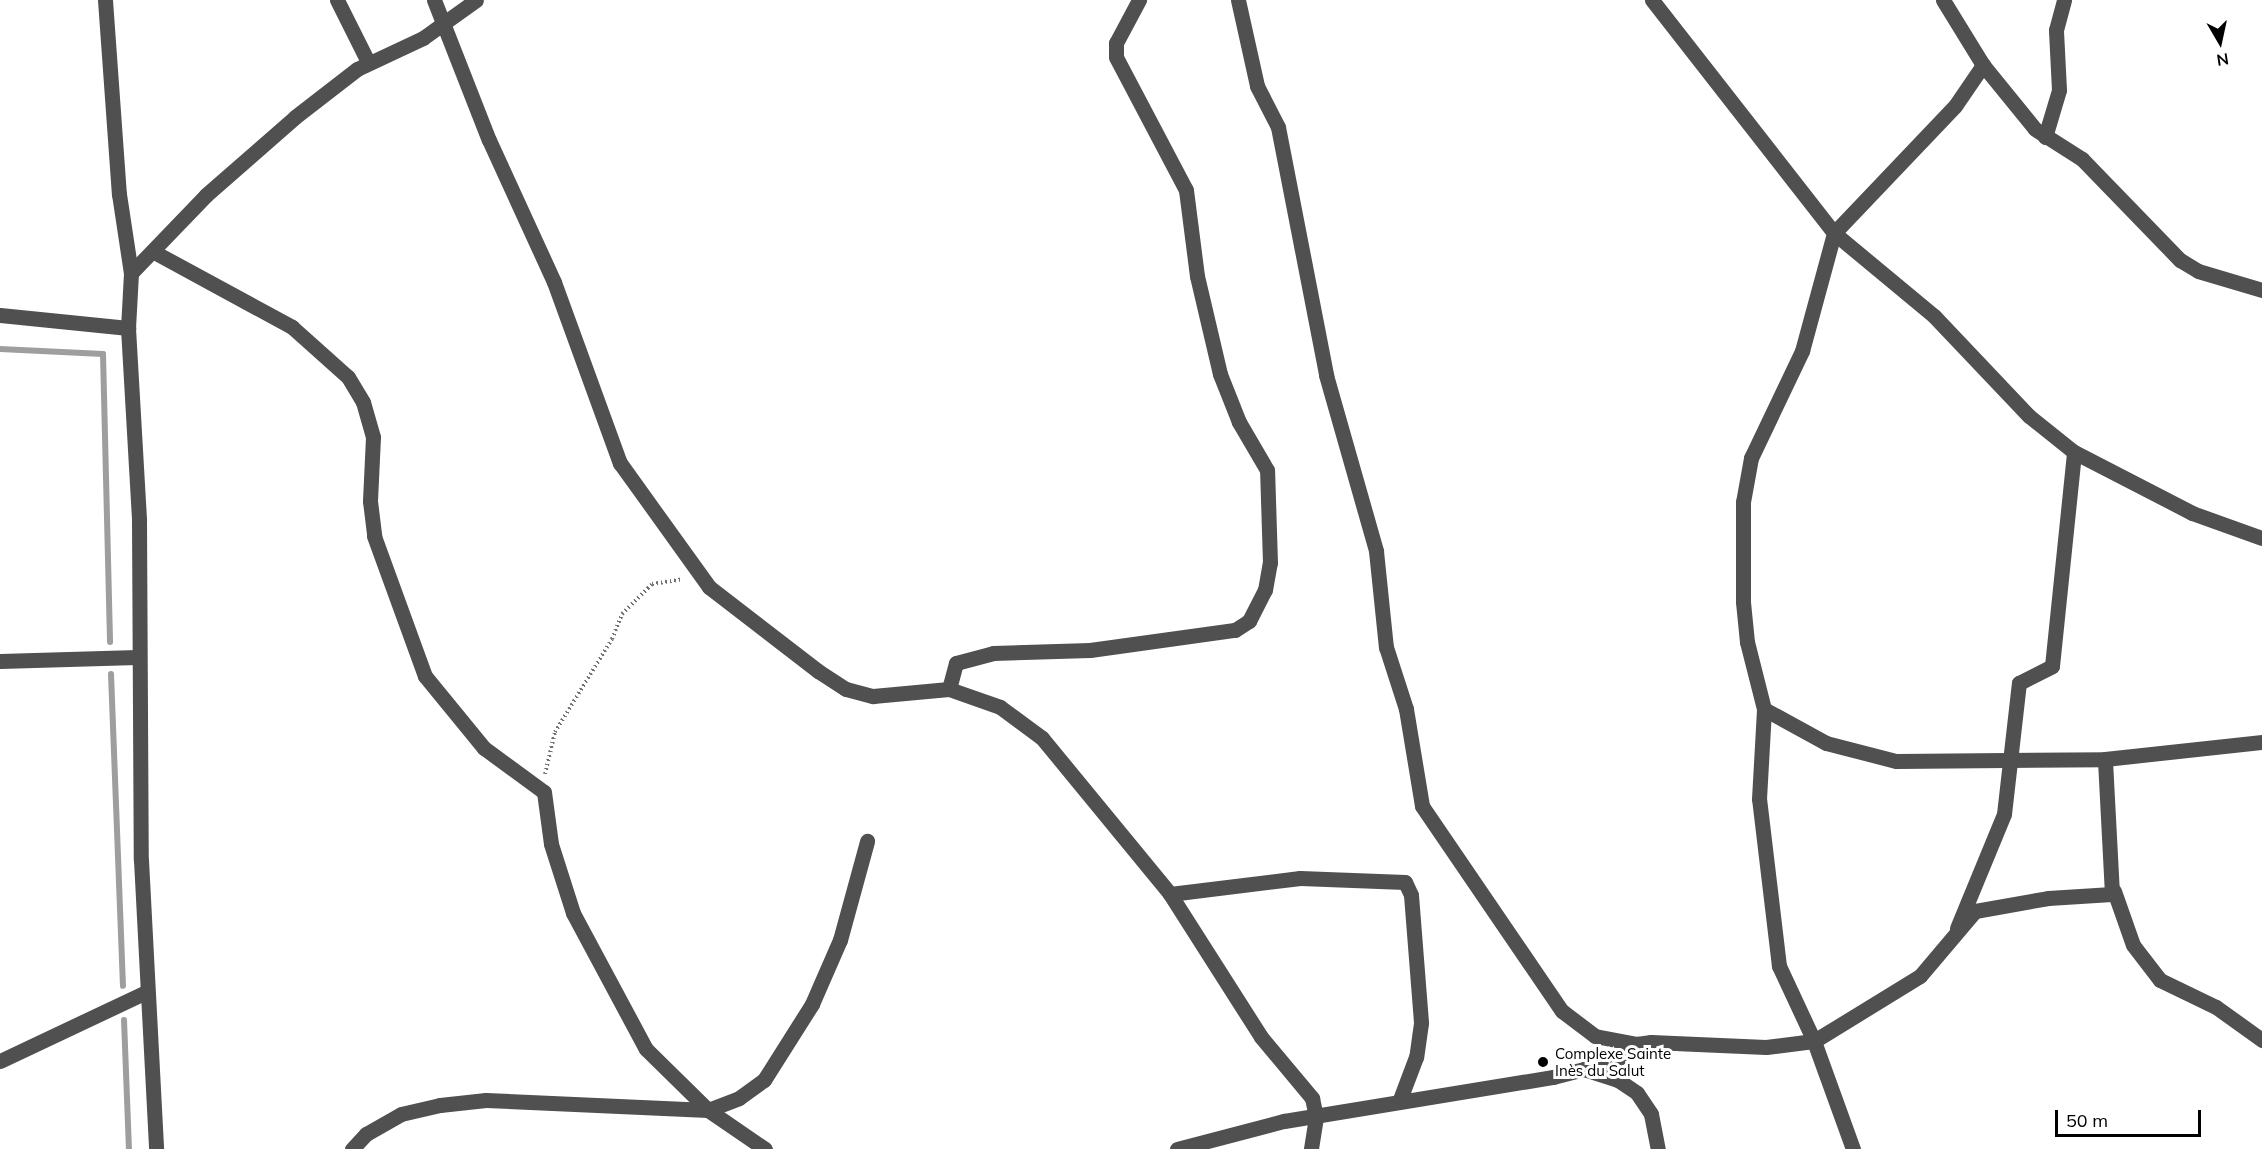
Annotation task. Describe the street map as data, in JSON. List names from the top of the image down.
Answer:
{
  "places": ["Complexe Sainte Inès du Salut"],
  "scale_bar": "50 m",
  "north": "bottom"
}
